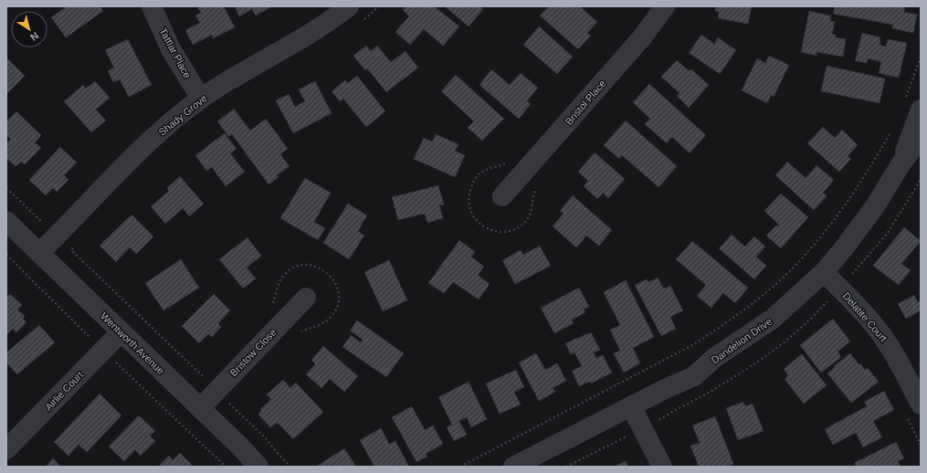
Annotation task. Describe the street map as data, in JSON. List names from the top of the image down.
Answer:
{
  "streets": {
    "street": [
      "Tattlar Place",
      "Bristol Place",
      "Shady Grove",
      "Delatite Court",
      "Dandelion Drive",
      "Wentworth Avenue",
      "Bristow Close",
      "Airlie Court"
    ]
  },
  "crossings": [
    ["Tattlar Place", "Shady Grove"],
    ["Shady Grove", "Wentworth Avenue"],
    ["Delatite Court", "Dandelion Drive"],
    ["Wentworth Avenue", "Bristow Close"],
    ["Wentworth Avenue", "Airlie Court"]
  ],
  "north": "bottom right"
}
